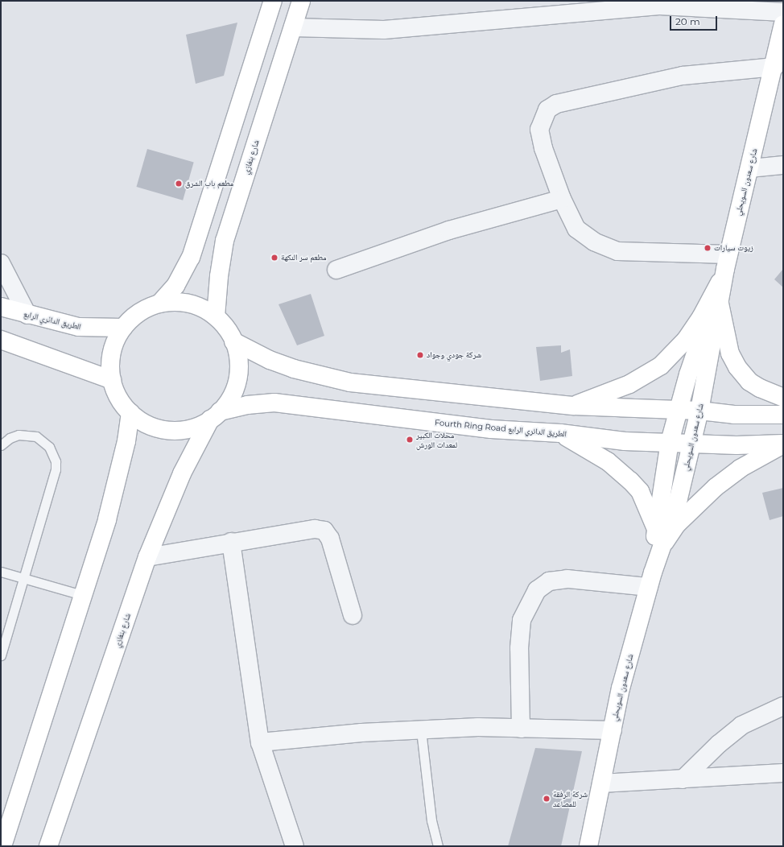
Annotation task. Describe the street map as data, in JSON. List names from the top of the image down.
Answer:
{
  "streets": {
    "main road": [
      "شارع بنغازي",
      "شارع سعدون السويحلي",
      "الطريق الدائري الرابع",
      "Fourth Ring Road الطريق الدائري الرابع"
    ]
  },
  "crossings": [
    ["شارع بنغازي", "Fourth Ring Road الطريق الدائري الرابع"],
    ["شارع سعدون السويحلي", "Fourth Ring Road الطريق الدائري الرابع"]
  ],
  "places": [
    "مطعم باب الشرق",
    "زيوت سيارات",
    "مطعم سر النكهة",
    "شركة جودي وجواد",
    "محلات الكبير لمعدات الورش",
    "شركة الرفقة للمصاعد"
  ],
  "scale_bar": "20 m"
}
